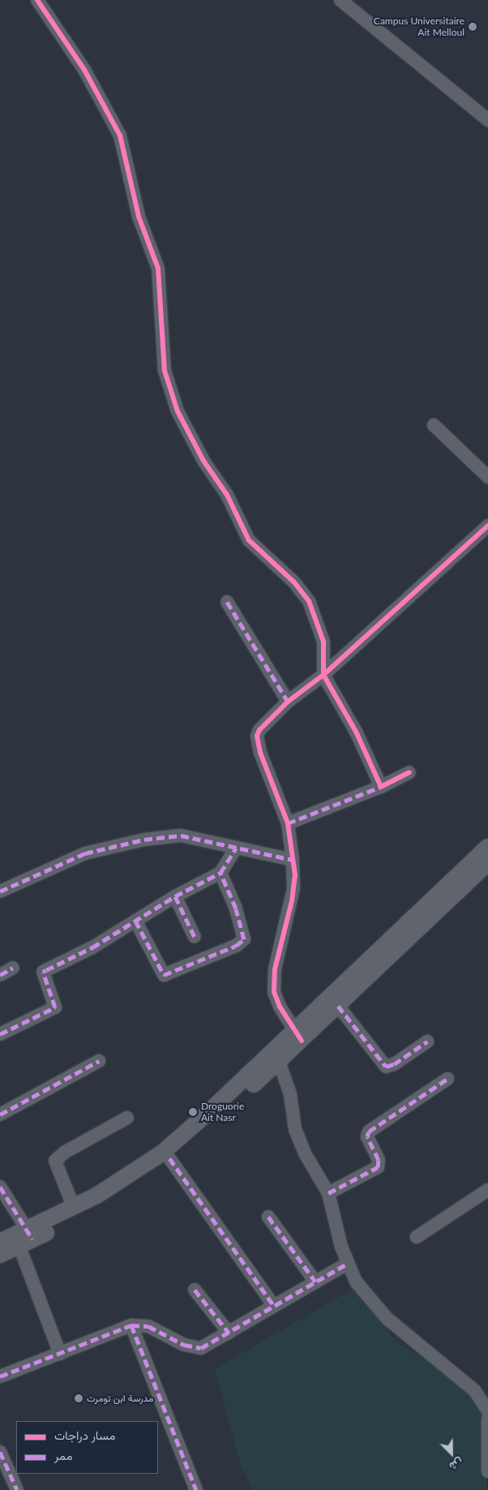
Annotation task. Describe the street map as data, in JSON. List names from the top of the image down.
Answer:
{
  "places": ["Campus Universitaire Ait Melloul", "Droguorie Ait Nasr", "مدرسة ابن تومرت"],
  "legend": ["مسار دراجات", "ممر"],
  "north": "bottom right"
}
